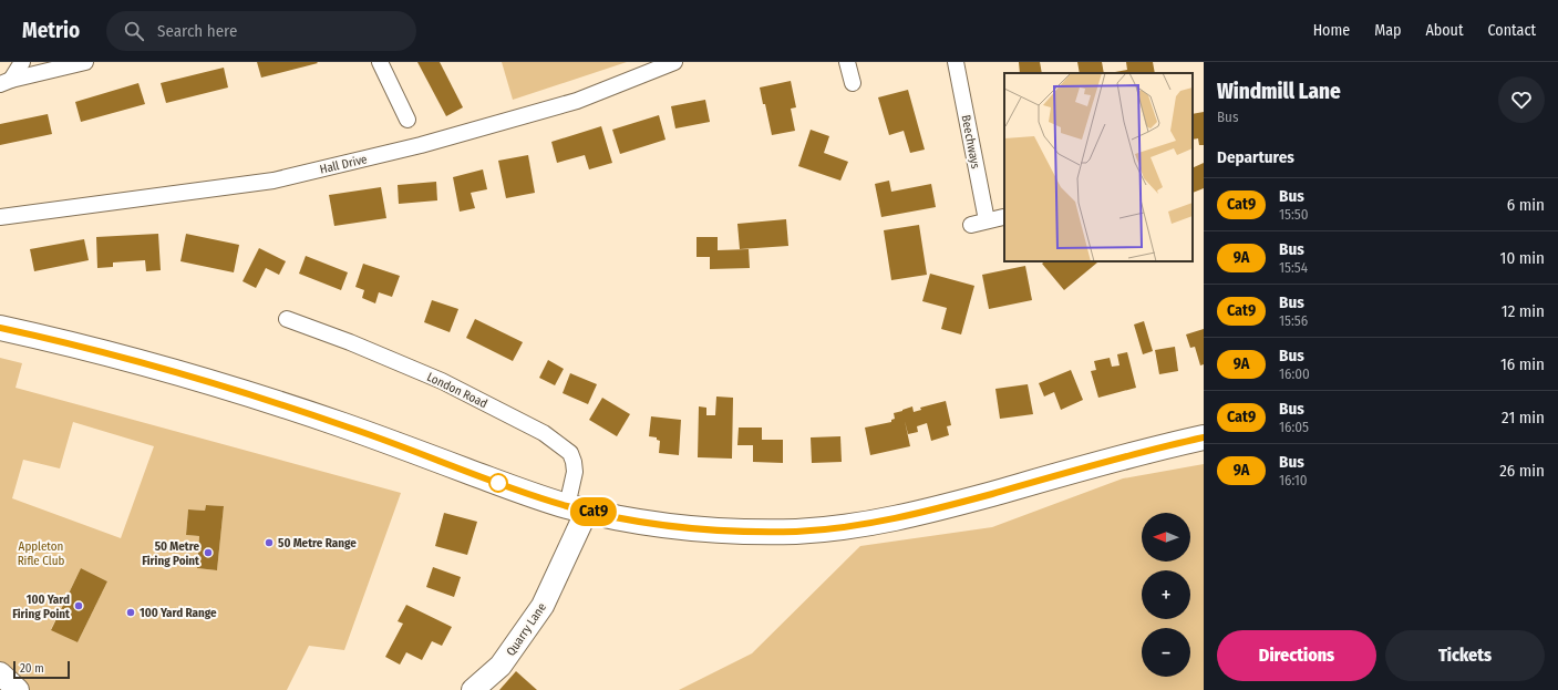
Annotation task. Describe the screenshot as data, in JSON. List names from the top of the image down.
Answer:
{
  "streets": {
    "street": [
      "Beechways",
      "Hall Drive",
      "London Road",
      "Quarry Lane"
    ]
  },
  "crossings": [
    ["London Road", "Quarry Lane"]
  ],
  "parks": ["Appleton Rifle Club"],
  "places": [
    "50 Metre Range",
    "50 Metre Firing Point",
    "100 Yard Firing Point",
    "100 Yard Range"
  ],
  "lines": ["bus line Cat9"],
  "scale_bar": "20 m",
  "north": "left",
  "page": {
    "header": "Metrio",
    "search": "Search here",
    "nav": [
      "Home",
      "Map",
      "About",
      "Contact"
    ],
    "on_map": "Cat9",
    "heading": [
      ["Windmill Lane", "Bus"],
      "Departures"
    ],
    "list": [
      {
        "mark": "Cat9",
        "name": "Bus",
        "note": "15:50",
        "value": "6 min"
      },
      {
        "mark": "9A",
        "name": "Bus",
        "note": "15:54",
        "value": "10 min"
      },
      {
        "mark": "Cat9",
        "name": "Bus",
        "note": "15:56",
        "value": "12 min"
      },
      {
        "mark": "9A",
        "name": "Bus",
        "note": "16:00",
        "value": "16 min"
      },
      {
        "mark": "Cat9",
        "name": "Bus",
        "note": "16:05",
        "value": "21 min"
      },
      {
        "mark": "9A",
        "name": "Bus",
        "note": "16:10",
        "value": "26 min"
      }
    ],
    "map_buttons": ["+", "−"],
    "buttons": ["Directions", "Tickets"],
    "scale": "20 m"
  }
}
